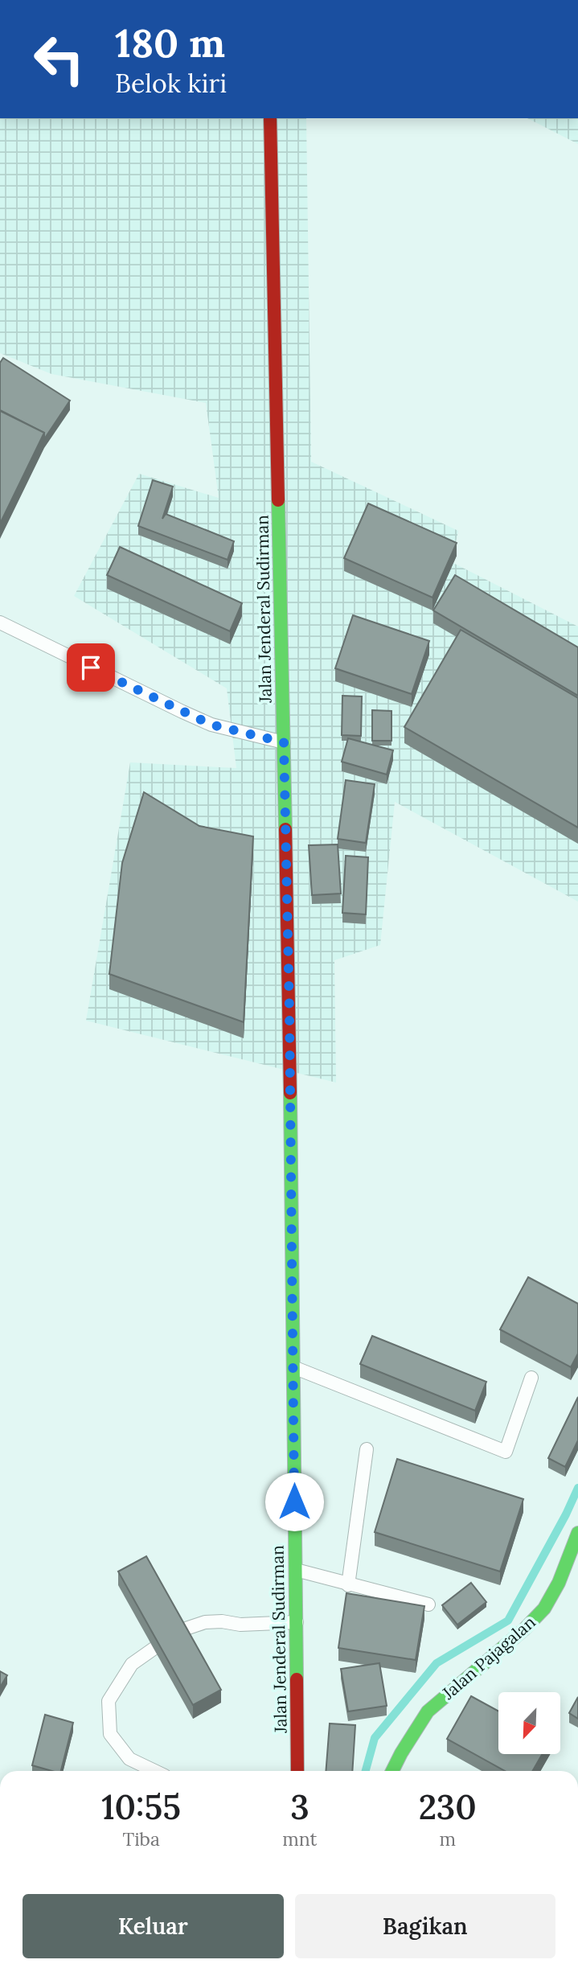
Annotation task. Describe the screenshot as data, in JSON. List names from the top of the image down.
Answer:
{
  "streets": {
    "main road": ["Jalan Jenderal Sudirman", "Jalan Pajagalan"]
  },
  "north": "bottom left",
  "page": {
    "turn": ["180 m", "Belok kiri"],
    "eta": [
      "10:55",
      "Tiba",
      "3",
      "mnt",
      "230",
      "m"
    ],
    "buttons": ["Keluar", "Bagikan"]
  }
}
